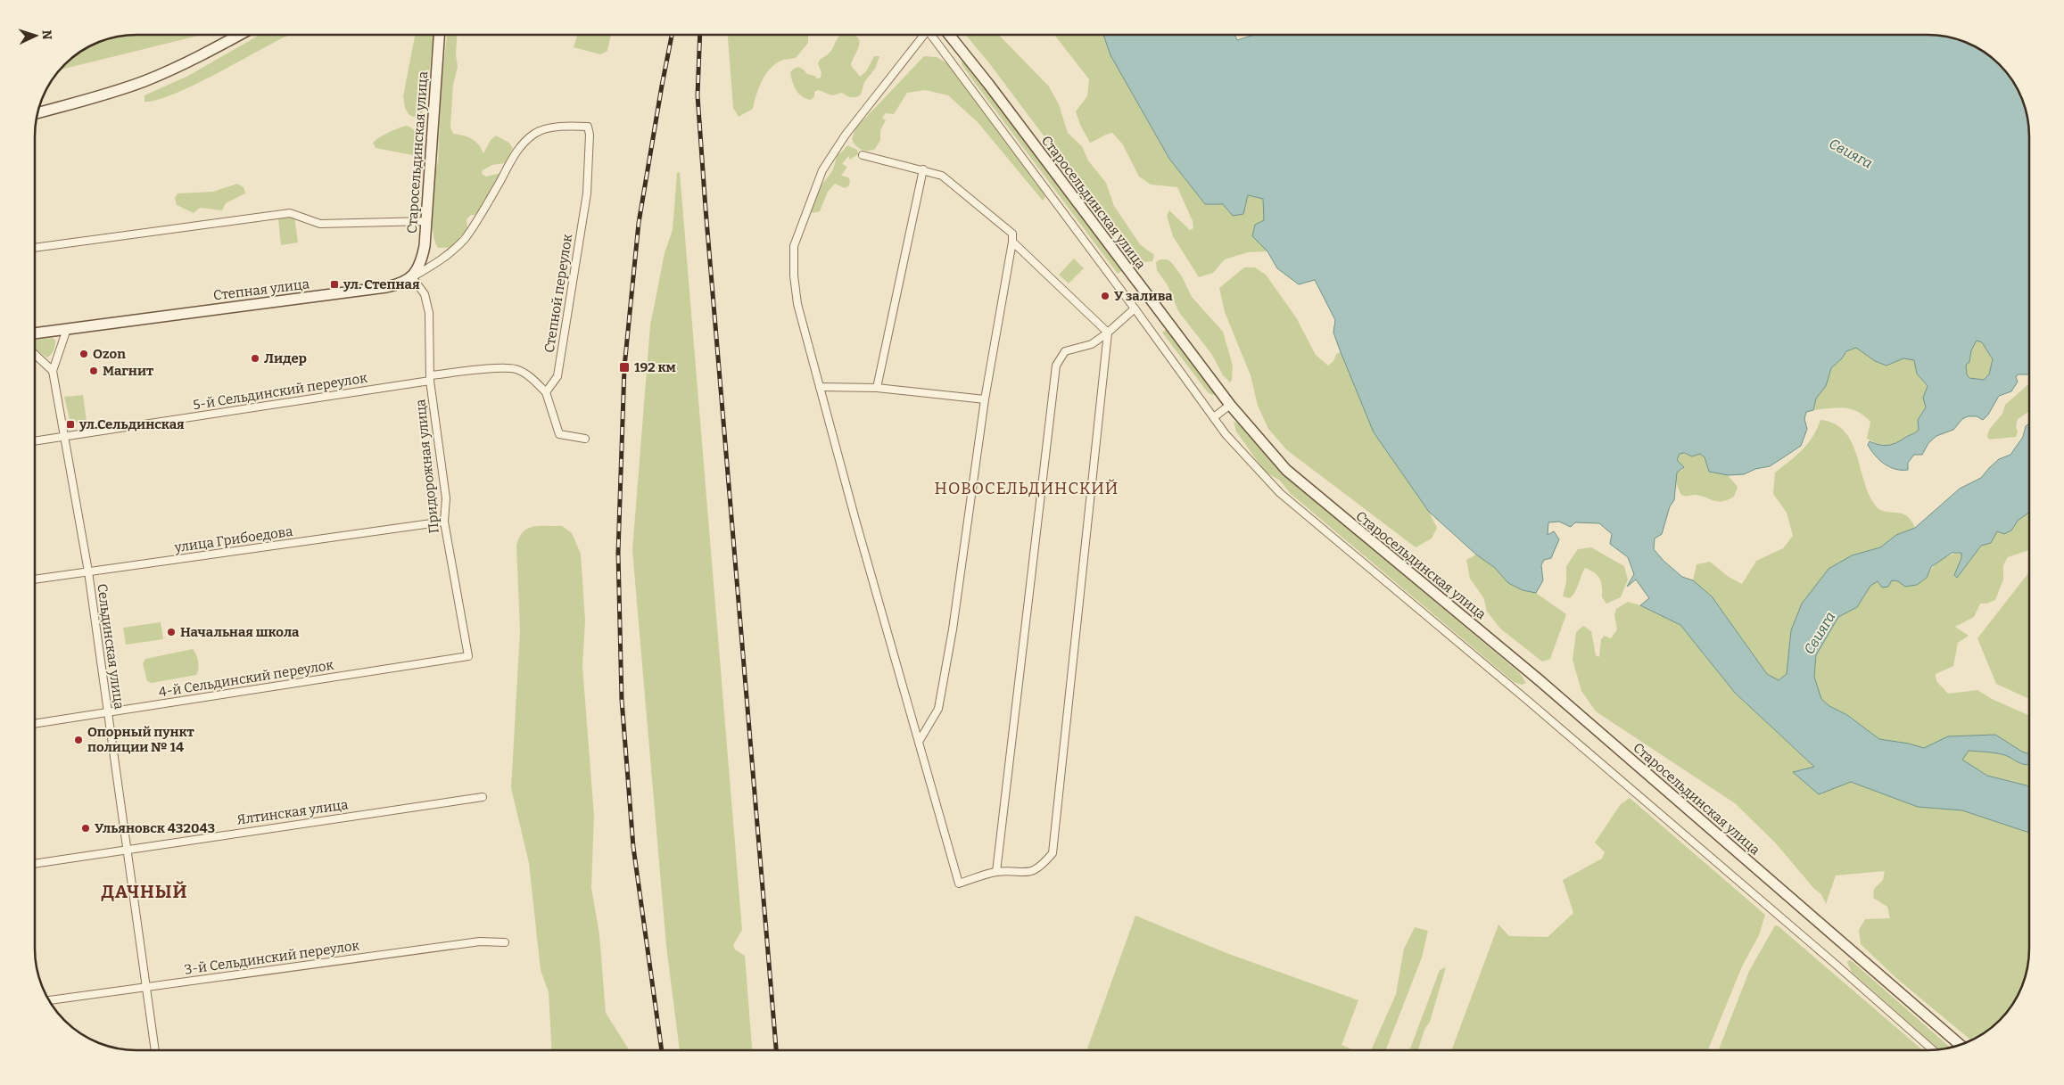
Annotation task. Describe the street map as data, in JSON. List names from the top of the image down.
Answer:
{
  "streets": {
    "main road": ["Старосельдинская улица", "Степная улица"],
    "street": [
      "Степной переулок",
      "5-й Сельдинский переулок",
      "Придорожная улица",
      "улица Грибоедова",
      "Сельдинская улица",
      "4-й Сельдинский переулок",
      "Ялтинская улица",
      "3-й Сельдинский переулок"
    ]
  },
  "crossings": [
    ["Старосельдинская улица", "Степная улица"],
    ["Старосельдинская улица", "Придорожная улица"],
    ["Степная улица", "Степной переулок"],
    ["Степная улица", "Придорожная улица"],
    ["Степная улица", "Сельдинская улица"],
    ["Степной переулок", "5-й Сельдинский переулок"],
    ["5-й Сельдинский переулок", "Придорожная улица"],
    ["5-й Сельдинский переулок", "Сельдинская улица"],
    ["Придорожная улица", "улица Грибоедова"],
    ["Придорожная улица", "4-й Сельдинский переулок"],
    ["улица Грибоедова", "Сельдинская улица"],
    ["Сельдинская улица", "4-й Сельдинский переулок"],
    ["Сельдинская улица", "Ялтинская улица"],
    ["Сельдинская улица", "3-й Сельдинский переулок"]
  ],
  "districts": ["НОВОСЕЛЬДИНСКИЙ", "ДАЧНЫЙ"],
  "water": ["Свияга"],
  "places": {
    "transit": ["ул. Степная", "192 км", "ул.Сельдинская"],
    "other": [
      "У залива",
      "Ozon",
      "Лидер",
      "Магнит",
      "Начальная школа",
      "Опорный пункт полиции № 14",
      "Ульяновск 432043"
    ]
  },
  "north": "right"
}
